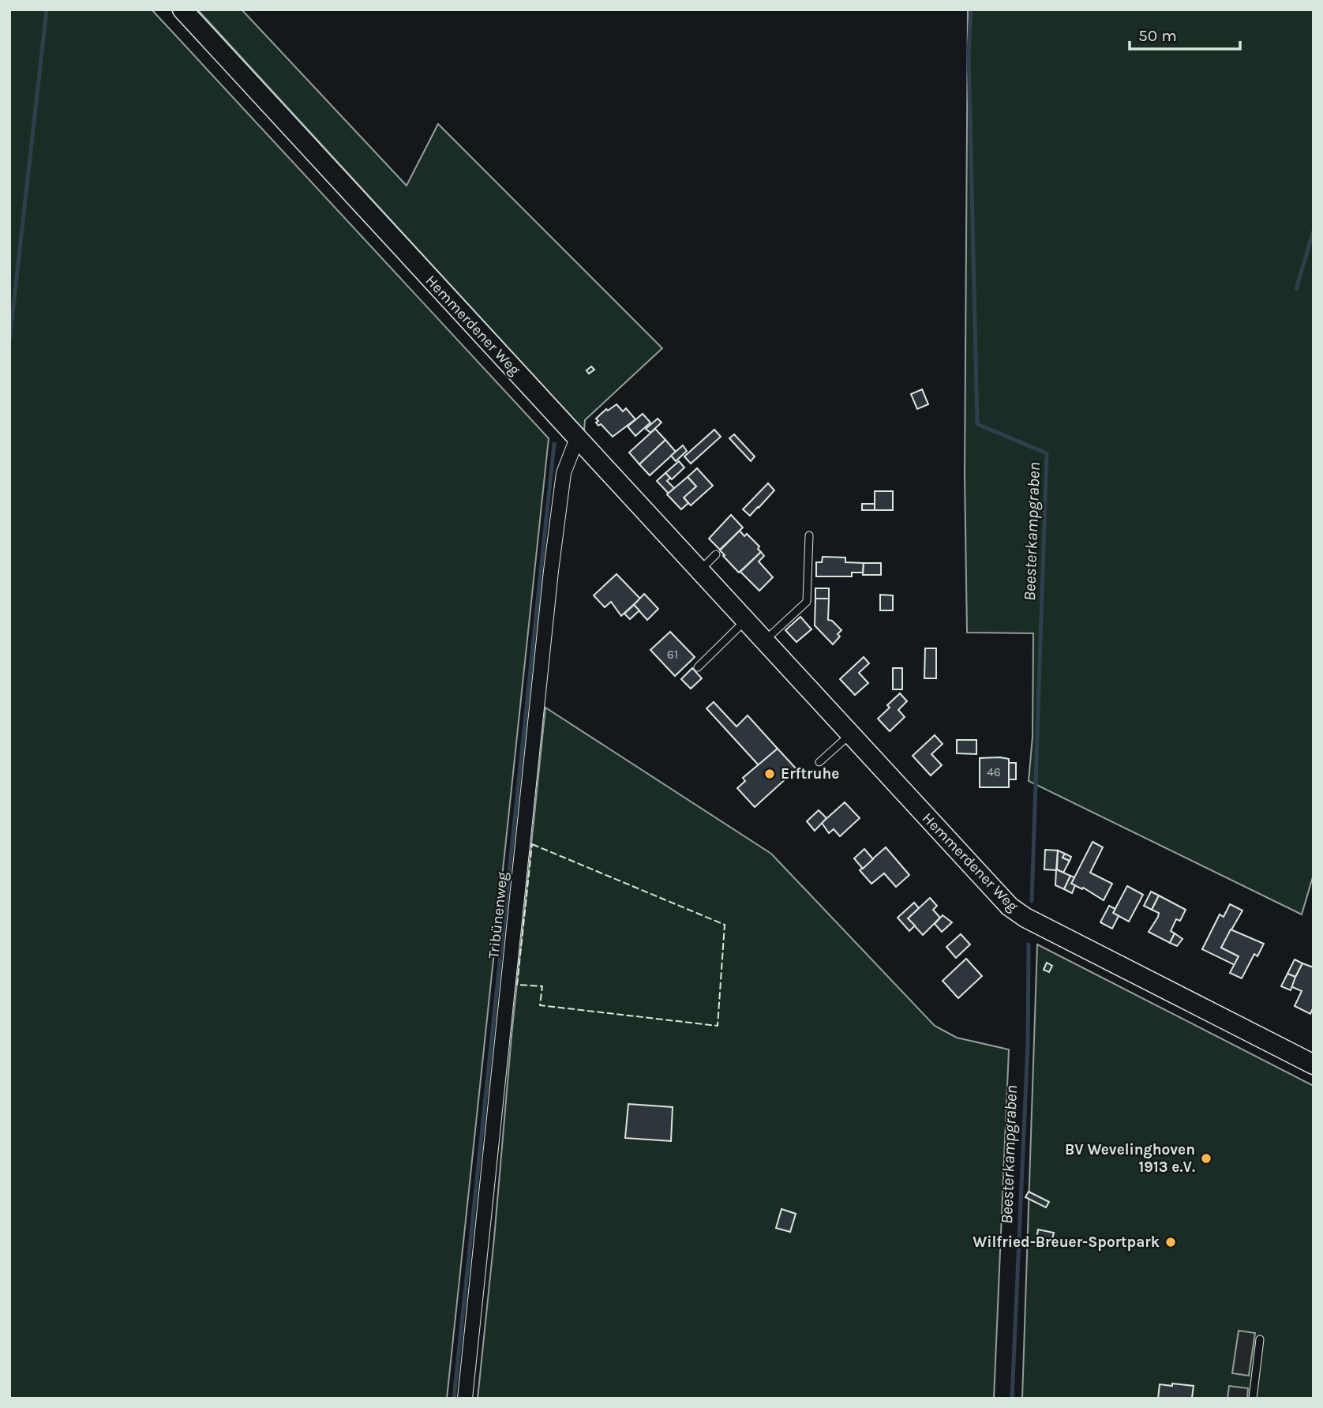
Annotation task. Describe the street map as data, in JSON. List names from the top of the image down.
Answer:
{
  "streets": {
    "main road": ["Hemmerdener Weg"],
    "street": ["Tribünenweg"]
  },
  "crossings": [
    ["Hemmerdener Weg", "Tribünenweg"]
  ],
  "water": ["Beesterkampgraben"],
  "places": ["Erftruhe", "BV Wevelinghoven 1913 e.V.", "Wilfried-Breuer-Sportpark"],
  "house_numbers": ["61", "46"],
  "scale_bar": "50 m"
}
